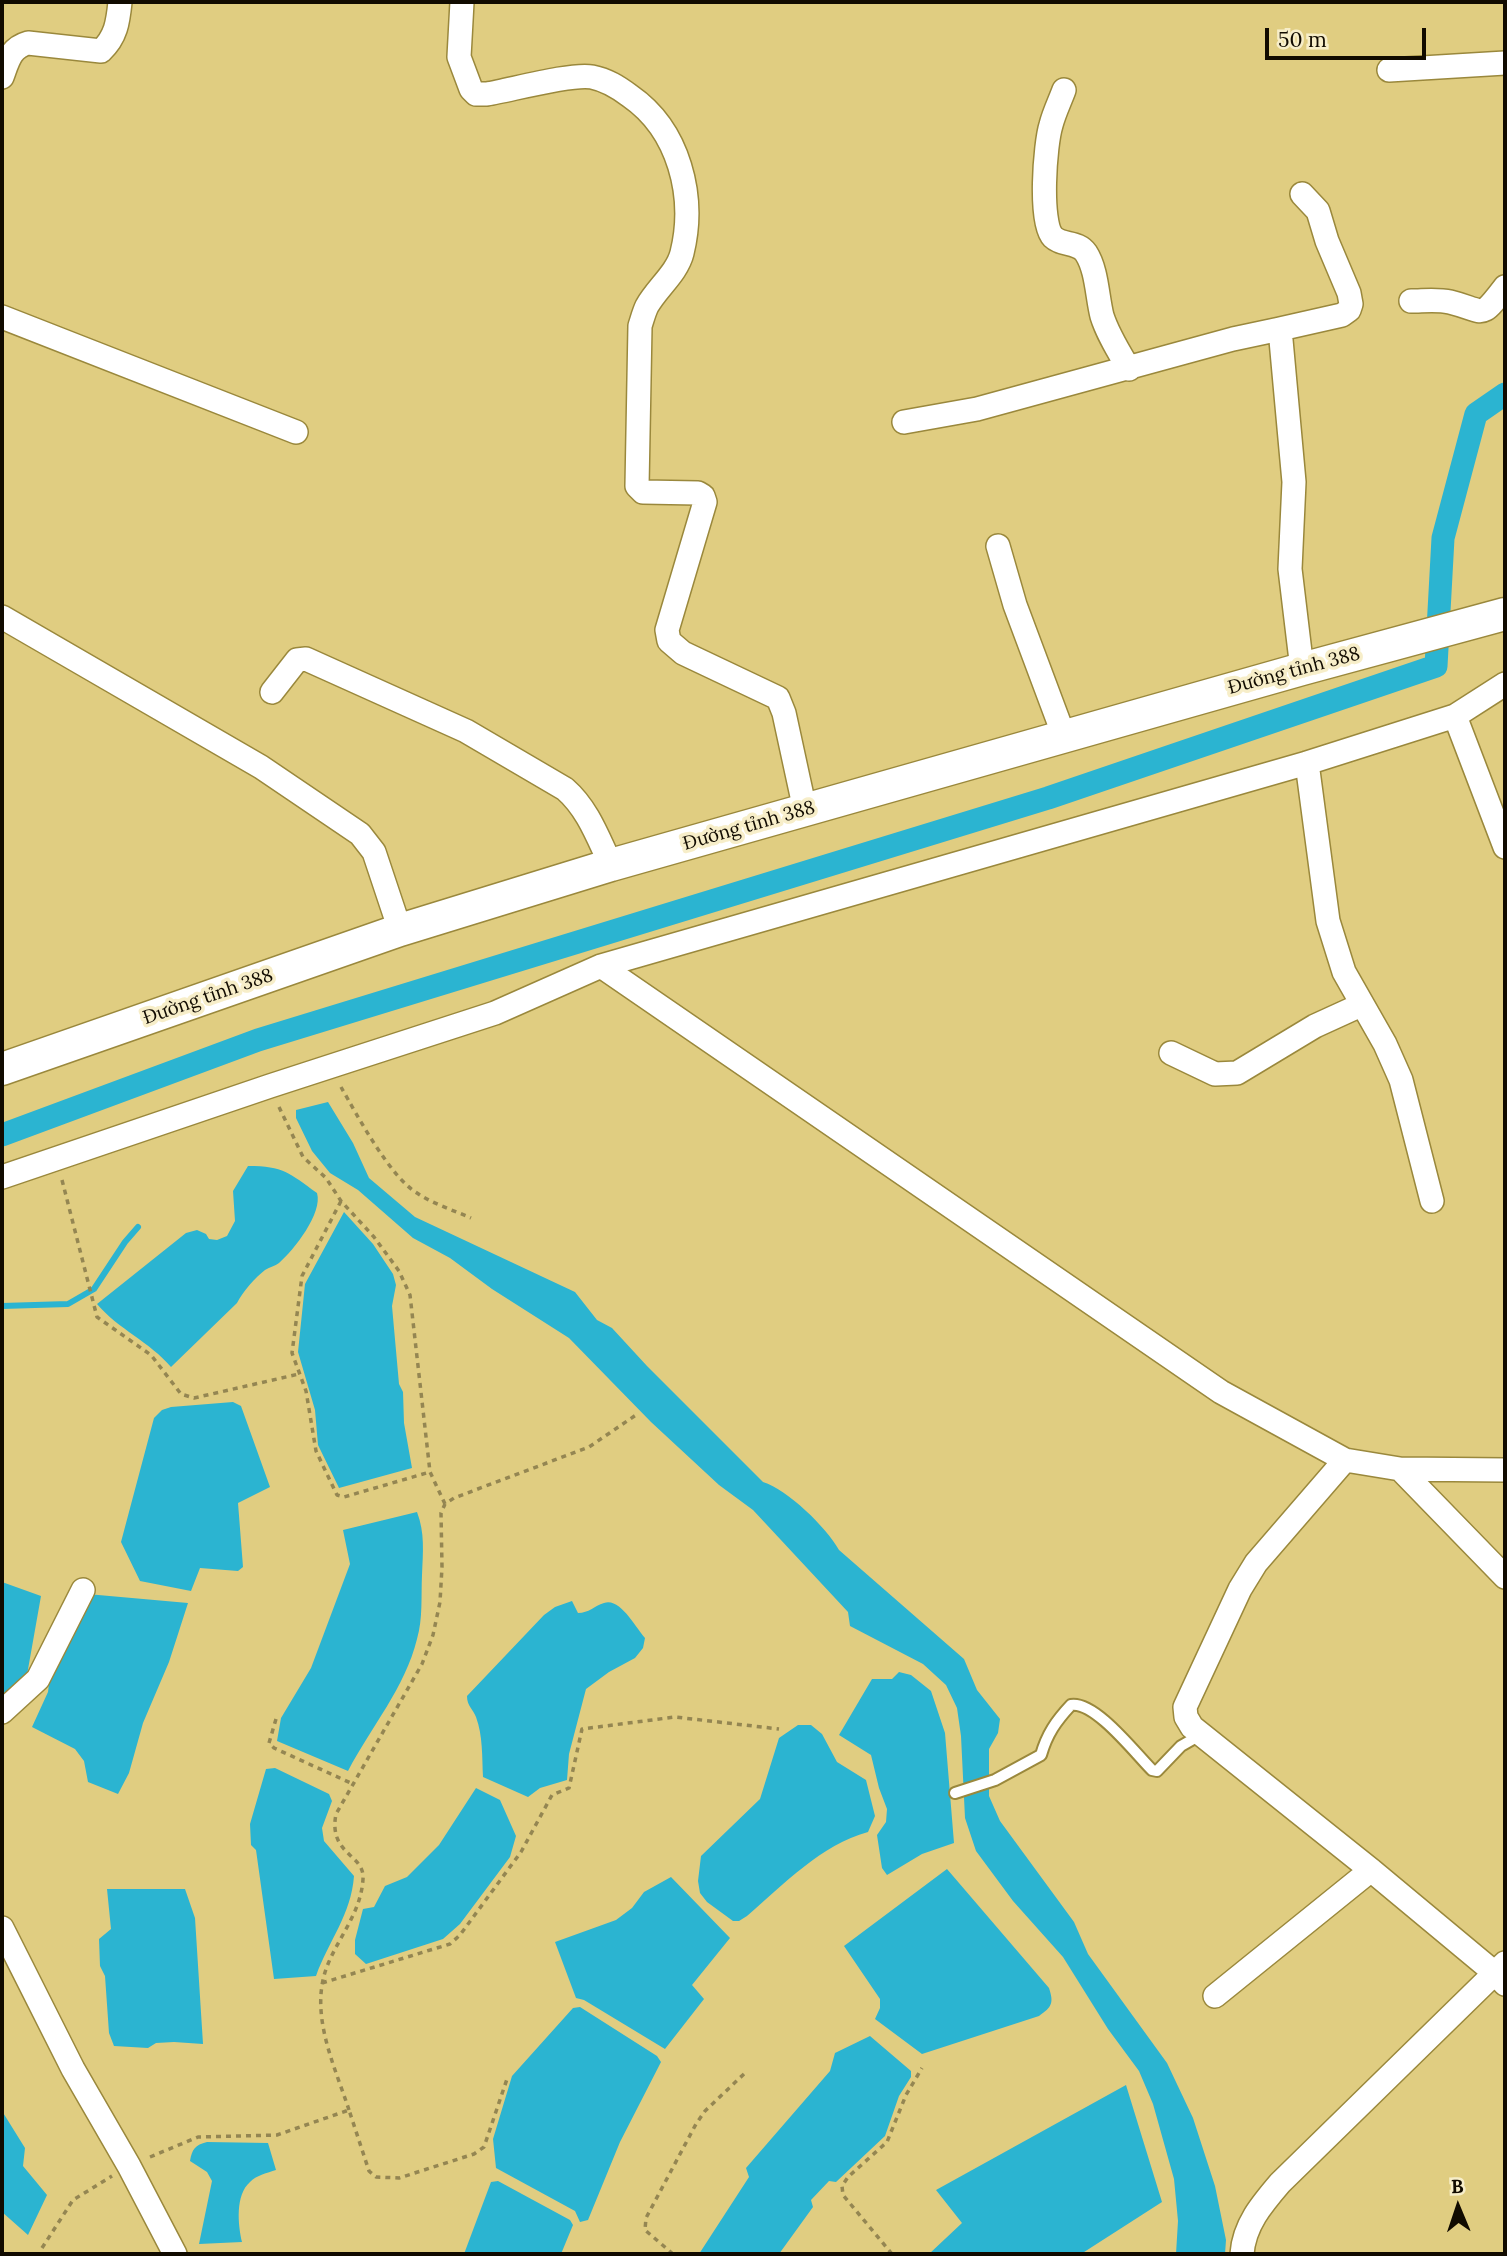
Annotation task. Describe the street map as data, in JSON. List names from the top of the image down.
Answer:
{
  "streets": {
    "main road": ["Đường tỉnh 388"]
  },
  "scale_bar": "50 m",
  "north": "top"
}
